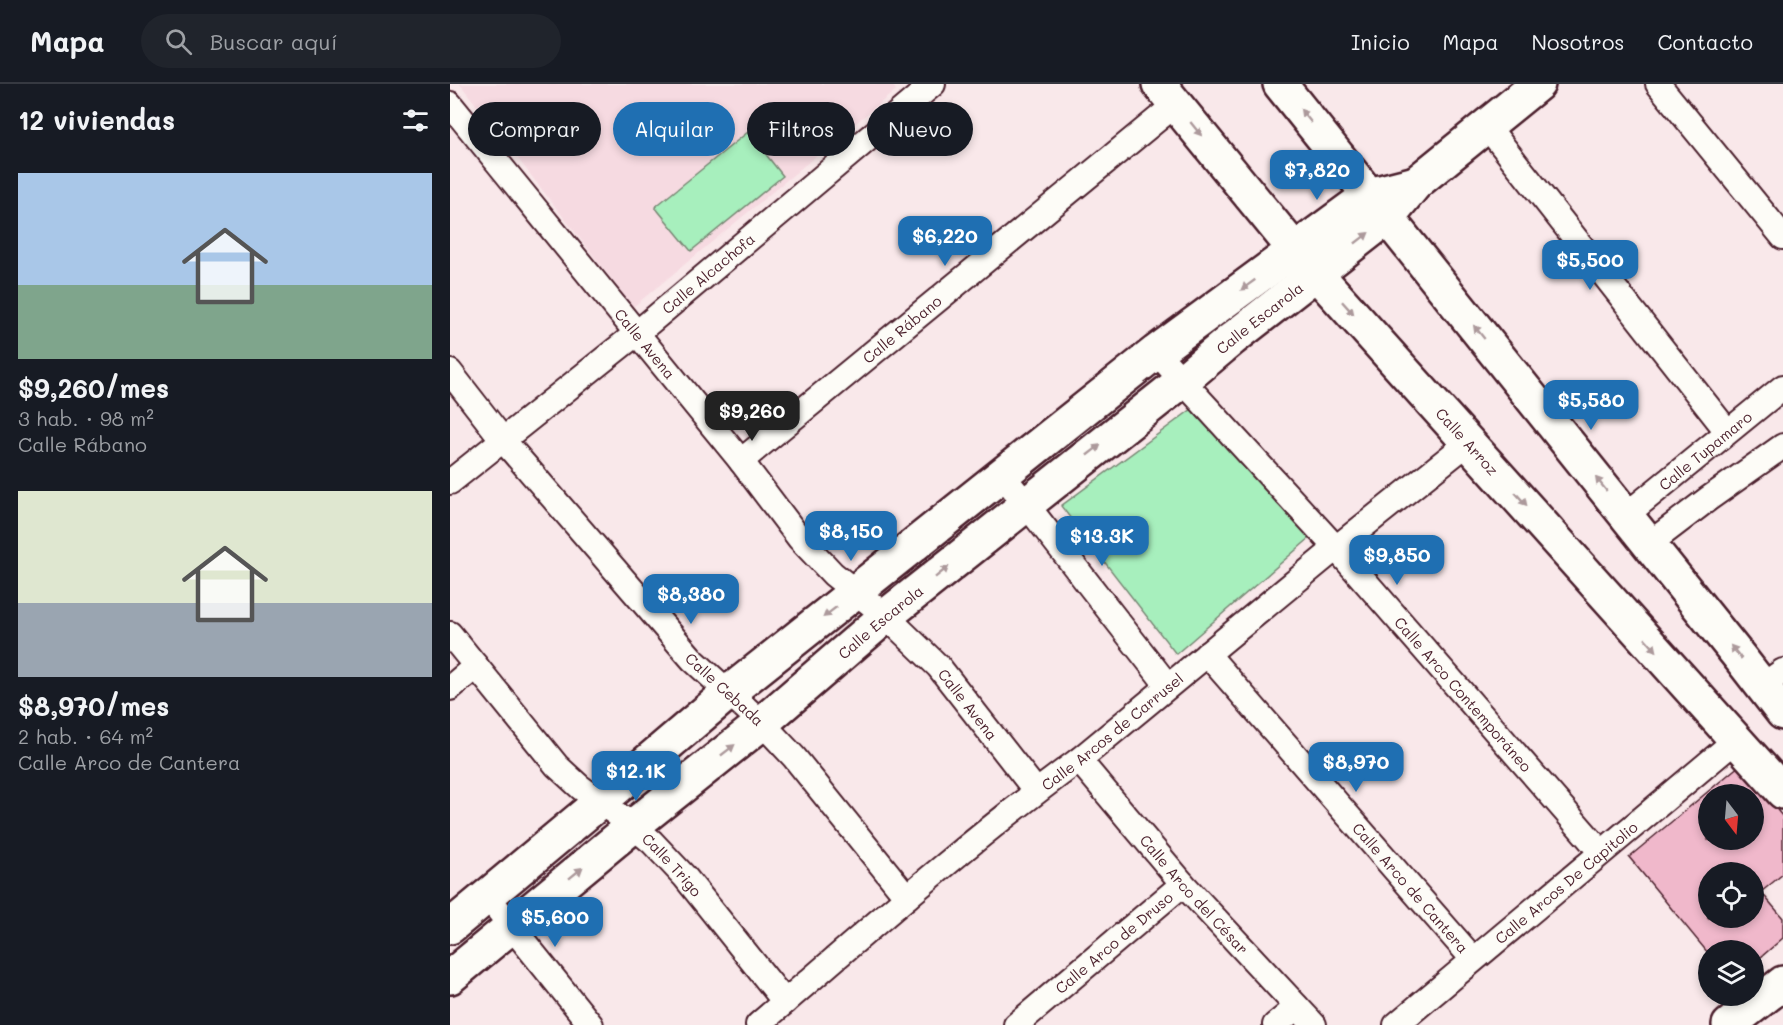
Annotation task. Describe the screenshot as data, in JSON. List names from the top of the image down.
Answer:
{
  "streets": {
    "main road": ["Calle Escarola", "Calle Arroz"],
    "street": [
      "Calle Alcachofa",
      "Calle Rábano",
      "Calle Avena",
      "Calle Tupamaro",
      "Calle Cebada",
      "Calle Arco Contemporáneo",
      "Calle Arcos de Carrusel",
      "Calle Trigo",
      "Calle Arcos De Capitolio",
      "Calle Arco de Cantera",
      "Calle Arco del César",
      "Calle Arco de Druso"
    ]
  },
  "crossings": [
    ["Calle Alcachofa", "Calle Avena"],
    ["Calle Alcachofa", "Calle Cebada"],
    ["Calle Escarola", "Calle Avena"],
    ["Calle Escarola", "Calle Arroz"],
    ["Calle Escarola", "Calle Cebada"],
    ["Calle Escarola", "Calle Arco Contemporáneo"],
    ["Calle Escarola", "Calle Trigo"],
    ["Calle Rábano", "Calle Avena"],
    ["Calle Rábano", "Calle Arroz"],
    ["Calle Avena", "Calle Arcos de Carrusel"],
    ["Calle Arroz", "Calle Arcos de Carrusel"],
    ["Calle Arroz", "Calle Arcos De Capitolio"],
    ["Calle Cebada", "Calle Arcos de Carrusel"],
    ["Calle Arco Contemporáneo", "Calle Arcos de Carrusel"],
    ["Calle Arco Contemporáneo", "Calle Arcos De Capitolio"],
    ["Calle Arcos de Carrusel", "Calle Trigo"],
    ["Calle Arcos de Carrusel", "Calle Arco de Cantera"],
    ["Calle Arcos de Carrusel", "Calle Arco del César"],
    ["Calle Arcos De Capitolio", "Calle Arco de Cantera"],
    ["Calle Arco del César", "Calle Arco de Druso"]
  ],
  "north": "bottom",
  "page": {
    "header": "Mapa",
    "search": "Buscar aquí",
    "nav": [
      "Inicio",
      "Mapa",
      "Nosotros",
      "Contacto"
    ],
    "heading": "12 viviendas",
    "chip": [
      "Comprar",
      "Alquilar",
      "Filtros",
      "Nuevo"
    ],
    "price": [
      "$7,820",
      "$6,220",
      "$5,500",
      "$5,580",
      "$9,260",
      "$8,150",
      "$13.3K",
      "$9,850",
      "$8,380",
      "$8,970",
      "$12.1K",
      "$5,600"
    ],
    "list": [
      {
        "name": "$9,260/mes",
        "note": "3 hab. · 98 m² · Calle Rábano"
      },
      {
        "name": "$8,970/mes",
        "note": "2 hab. · 64 m² · Calle Arco de Cantera"
      }
    ]
  }
}
